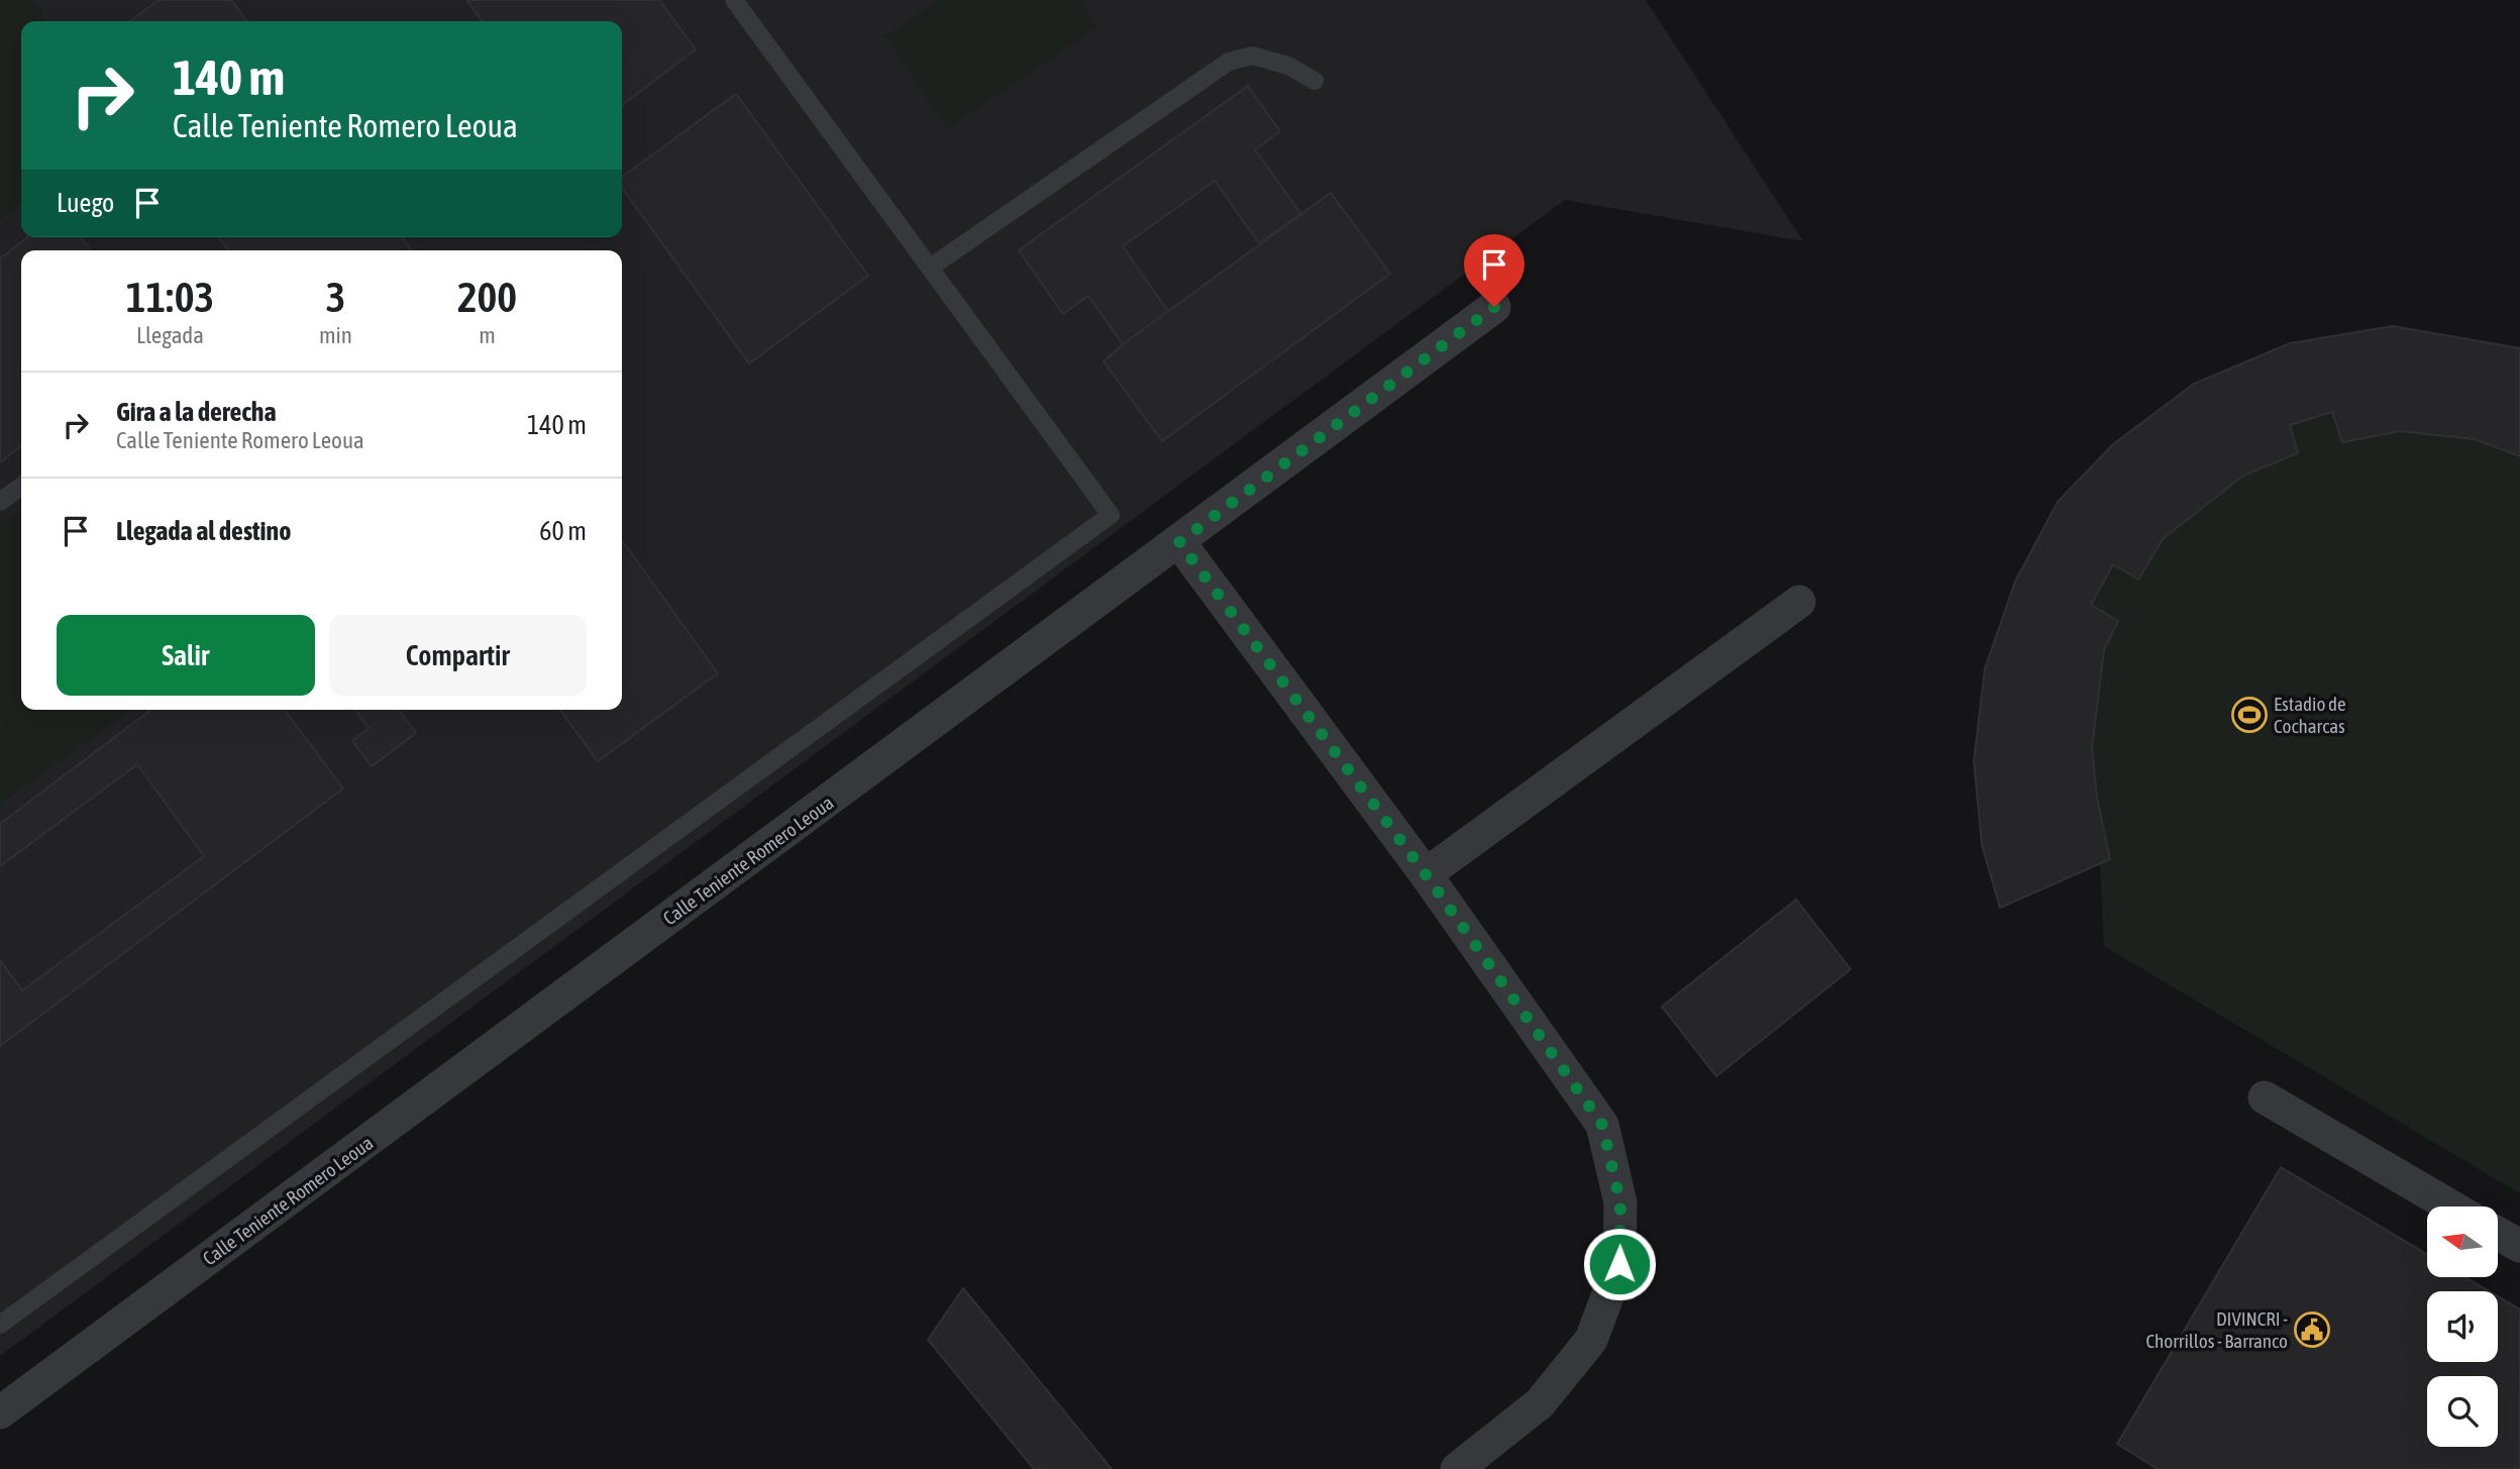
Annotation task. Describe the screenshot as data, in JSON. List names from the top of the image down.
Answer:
{
  "streets": {
    "street": ["Calle Teniente Romero Leoua"]
  },
  "places": {
    "sports": ["Estadio de Cocharcas"],
    "public building": ["DIVINCRI - Chorrillos - Barranco"]
  },
  "north": "left",
  "page": {
    "turn": ["140 m", "Calle Teniente Romero Leoua"],
    "then": "Luego",
    "eta": [
      "11:03",
      "Llegada",
      "3",
      "min",
      "200",
      "m"
    ],
    "list": [
      {
        "name": "Gira a la derecha",
        "note": "Calle Teniente Romero Leoua",
        "value": "140 m"
      },
      {
        "name": "Llegada al destino",
        "value": "60 m"
      }
    ],
    "buttons": ["Salir", "Compartir"]
  }
}
